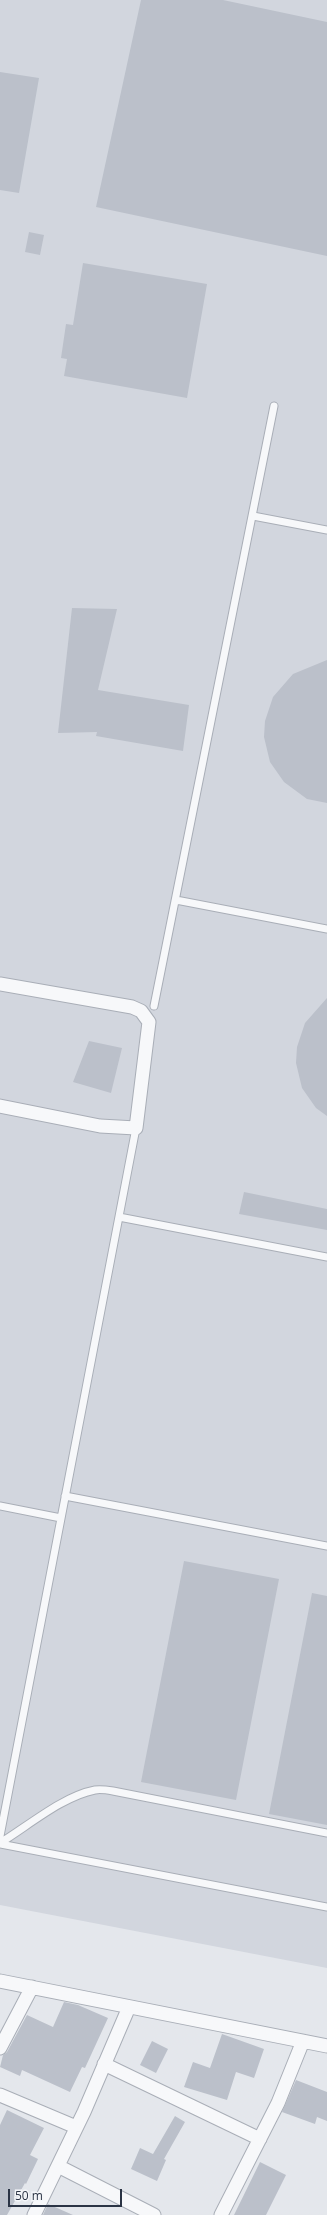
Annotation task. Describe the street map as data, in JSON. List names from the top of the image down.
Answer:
{
  "scale_bar": "50 m"
}
